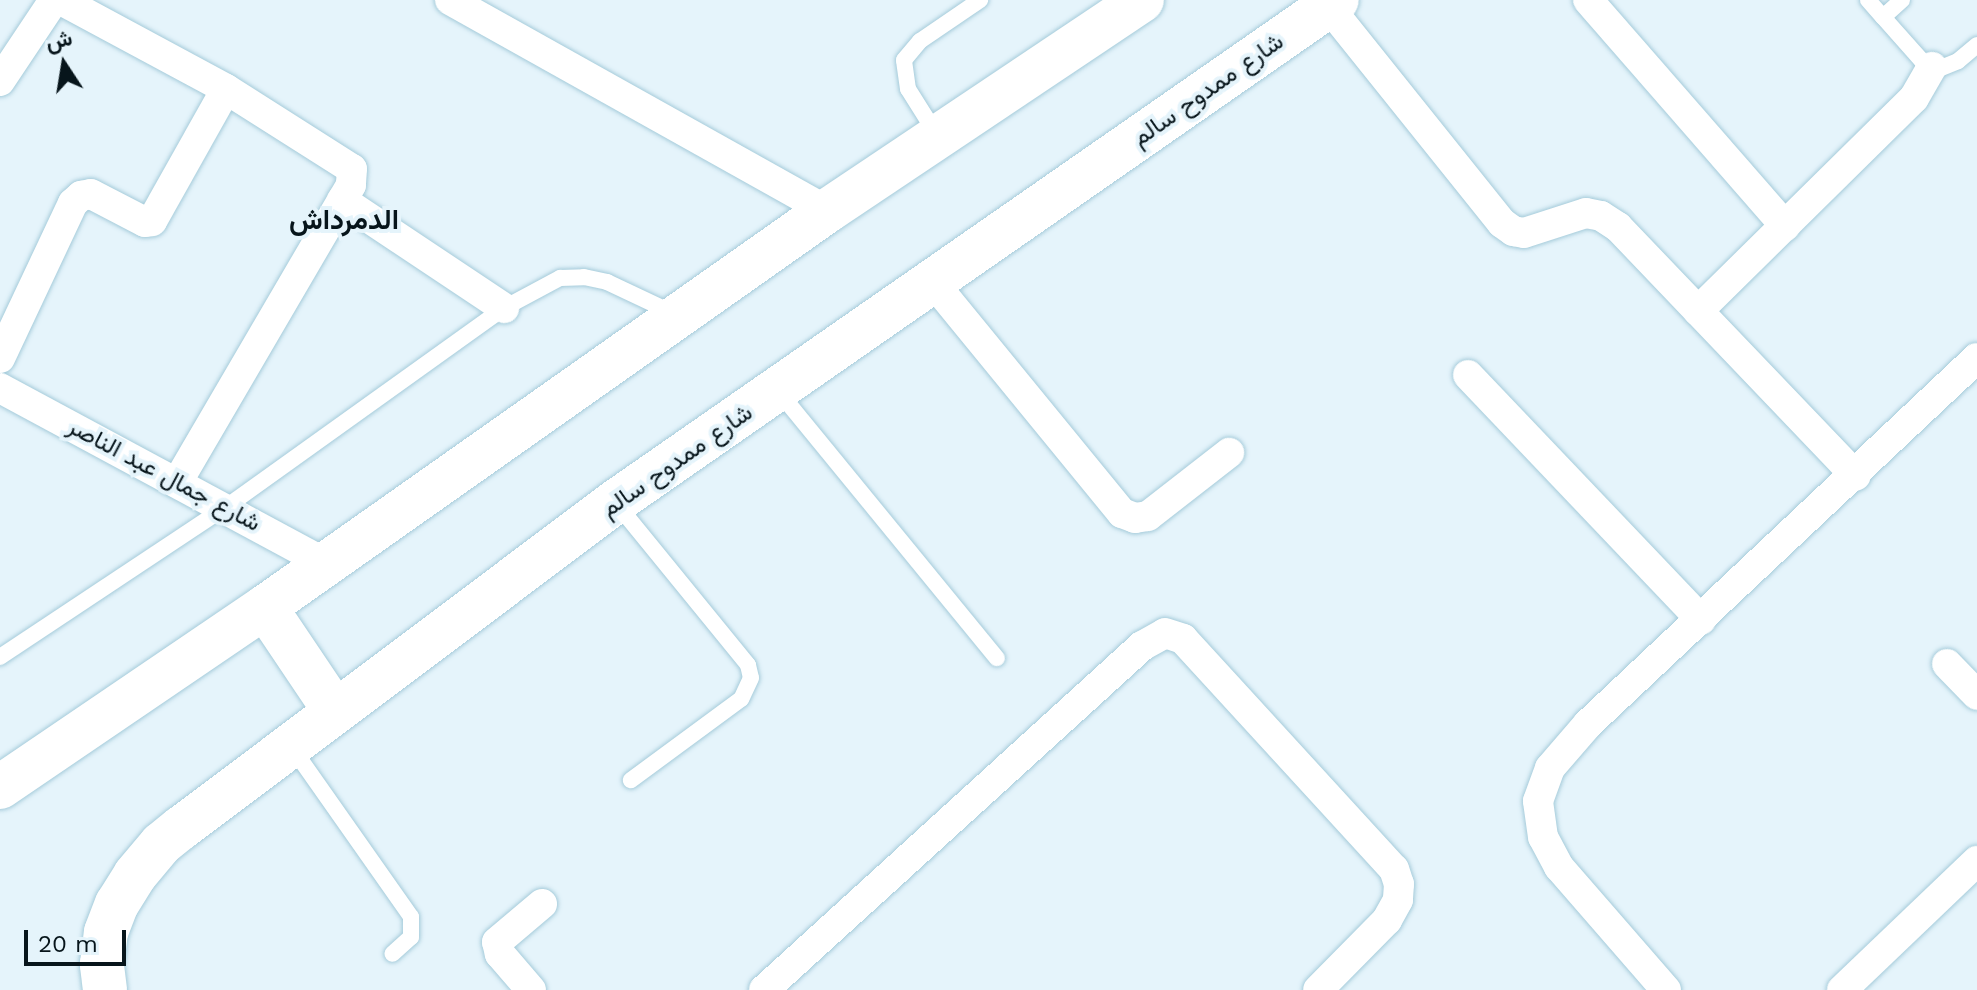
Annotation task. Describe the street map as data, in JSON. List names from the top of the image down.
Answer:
{
  "streets": {
    "main road": ["شارع ممدوح سالم"],
    "street": ["شارع جمال عبد الناصر"]
  },
  "districts": ["الدمرداش"],
  "scale_bar": "20 m",
  "north": "top"
}
